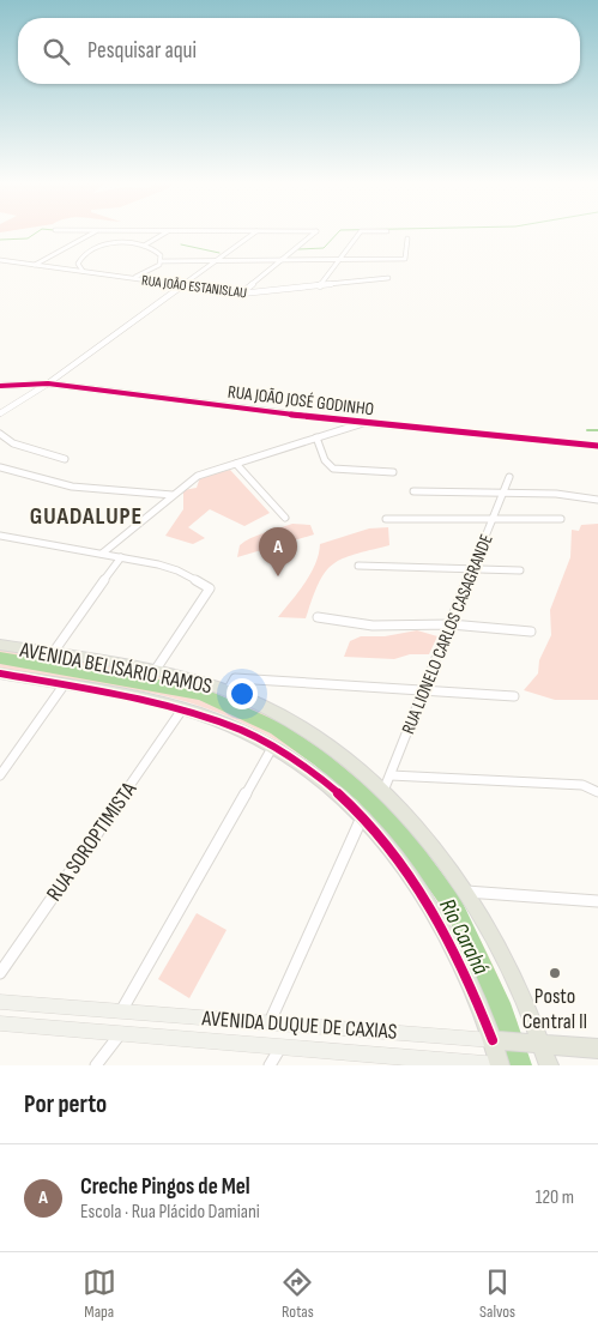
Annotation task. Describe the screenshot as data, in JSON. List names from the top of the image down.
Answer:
{
  "streets": {
    "main road": ["AVENIDA BELISÁRIO RAMOS", "AVENIDA DUQUE DE CAXIAS"],
    "street": [
      "RUA JOÃO ESTANISLAU",
      "RUA JOÃO JOSÉ GODINHO",
      "RUA LIONELO CARLOS CASAGRANDE",
      "RUA SOROPTIMISTA"
    ]
  },
  "crossings": [
    ["RUA LIONELO CARLOS CASAGRANDE", "AVENIDA BELISÁRIO RAMOS"],
    ["AVENIDA BELISÁRIO RAMOS", "RUA SOROPTIMISTA"],
    ["AVENIDA BELISÁRIO RAMOS", "AVENIDA DUQUE DE CAXIAS"]
  ],
  "districts": ["GUADALUPE"],
  "water": ["Rio Carahá"],
  "places": ["Posto Central II"],
  "page": {
    "search": "Pesquisar aqui",
    "pins": "A",
    "heading": "Por perto",
    "list": [
      {
        "mark": "A",
        "name": "Creche Pingos de Mel",
        "note": "Escola · Rua Plácido Damiani",
        "value": "120 m"
      }
    ],
    "nav": ["Mapa", "Rotas", "Salvos"]
  }
}
